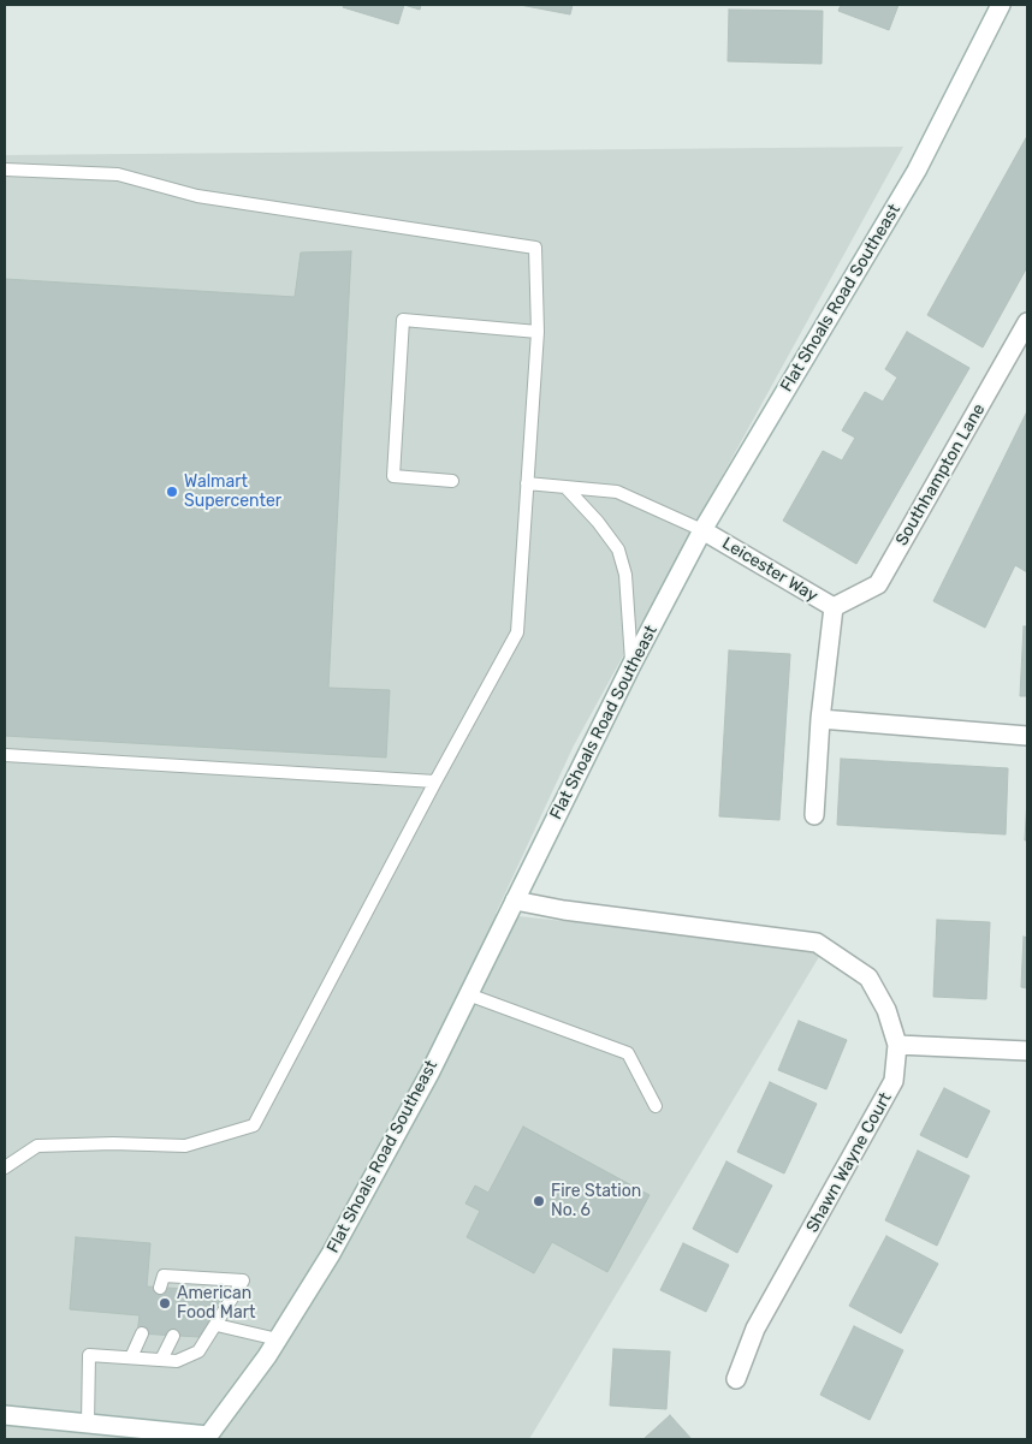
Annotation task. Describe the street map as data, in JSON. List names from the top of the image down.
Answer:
{
  "streets": {
    "street": [
      "Flat Shoals Road Southeast",
      "Southhampton Lane",
      "Leicester Way",
      "Shawn Wayne Court"
    ]
  },
  "crossings": [
    ["Flat Shoals Road Southeast", "Leicester Way"],
    ["Flat Shoals Road Southeast", "Shawn Wayne Court"],
    ["Southhampton Lane", "Leicester Way"]
  ],
  "places": ["Walmart Supercenter", "Fire Station No. 6", "American Food Mart"]
}
